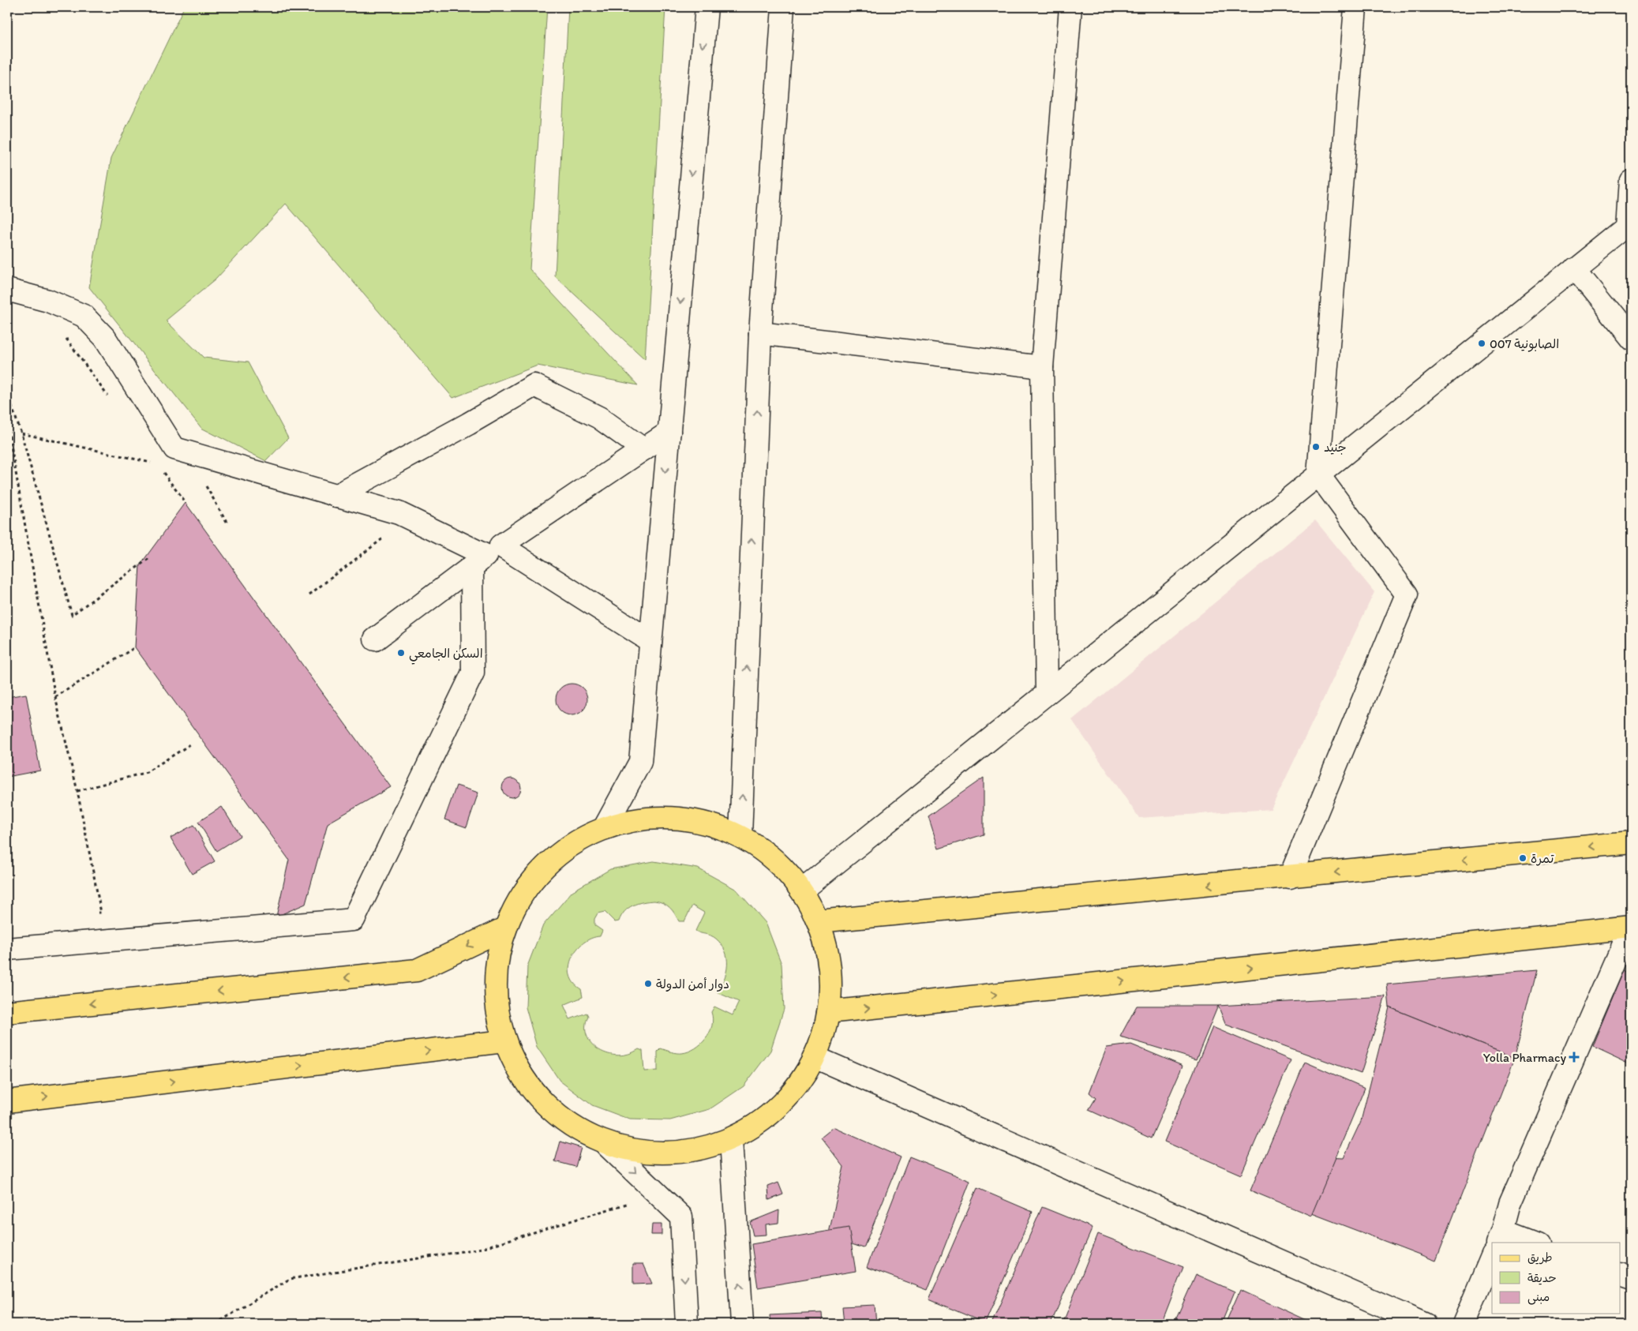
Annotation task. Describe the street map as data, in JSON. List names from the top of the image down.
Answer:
{
  "places": {
    "other": [
      "الصابونية 007",
      "جنيد",
      "السكن الجامعي",
      "تمرة",
      "دوار أمن الدولة"
    ],
    "health": ["Yolla Pharmacy"]
  },
  "legend": ["طريق", "حديقة", "مبنى"]
}
